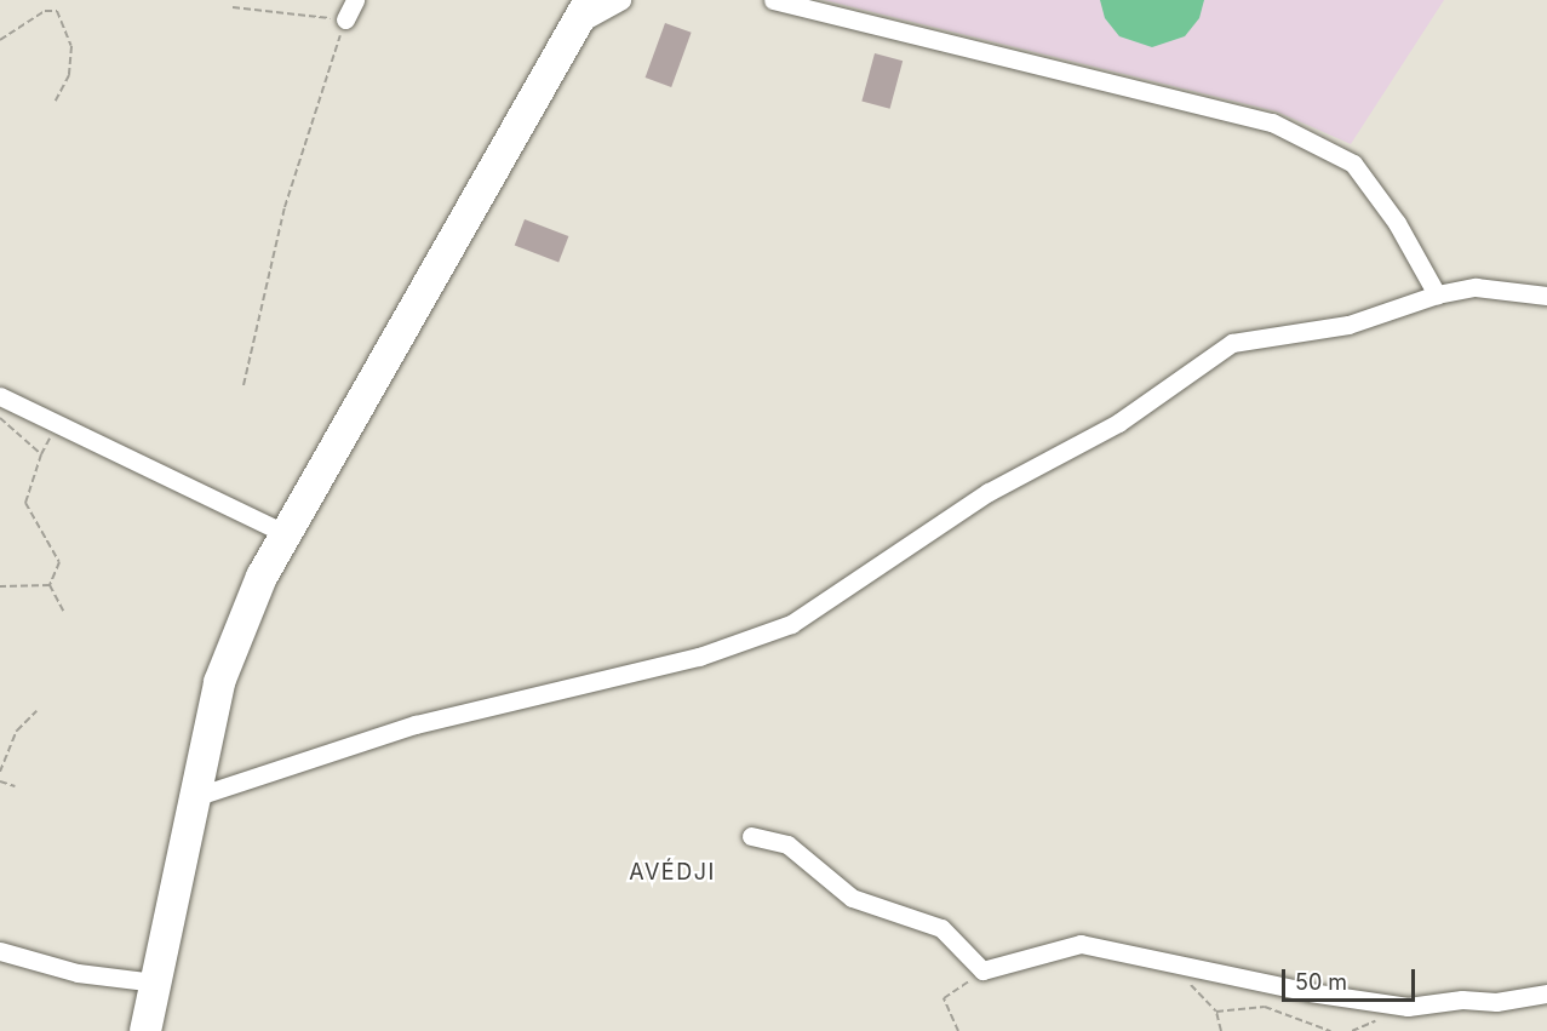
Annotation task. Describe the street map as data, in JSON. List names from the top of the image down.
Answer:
{
  "districts": ["AVÉDJI"],
  "scale_bar": "50 m"
}
